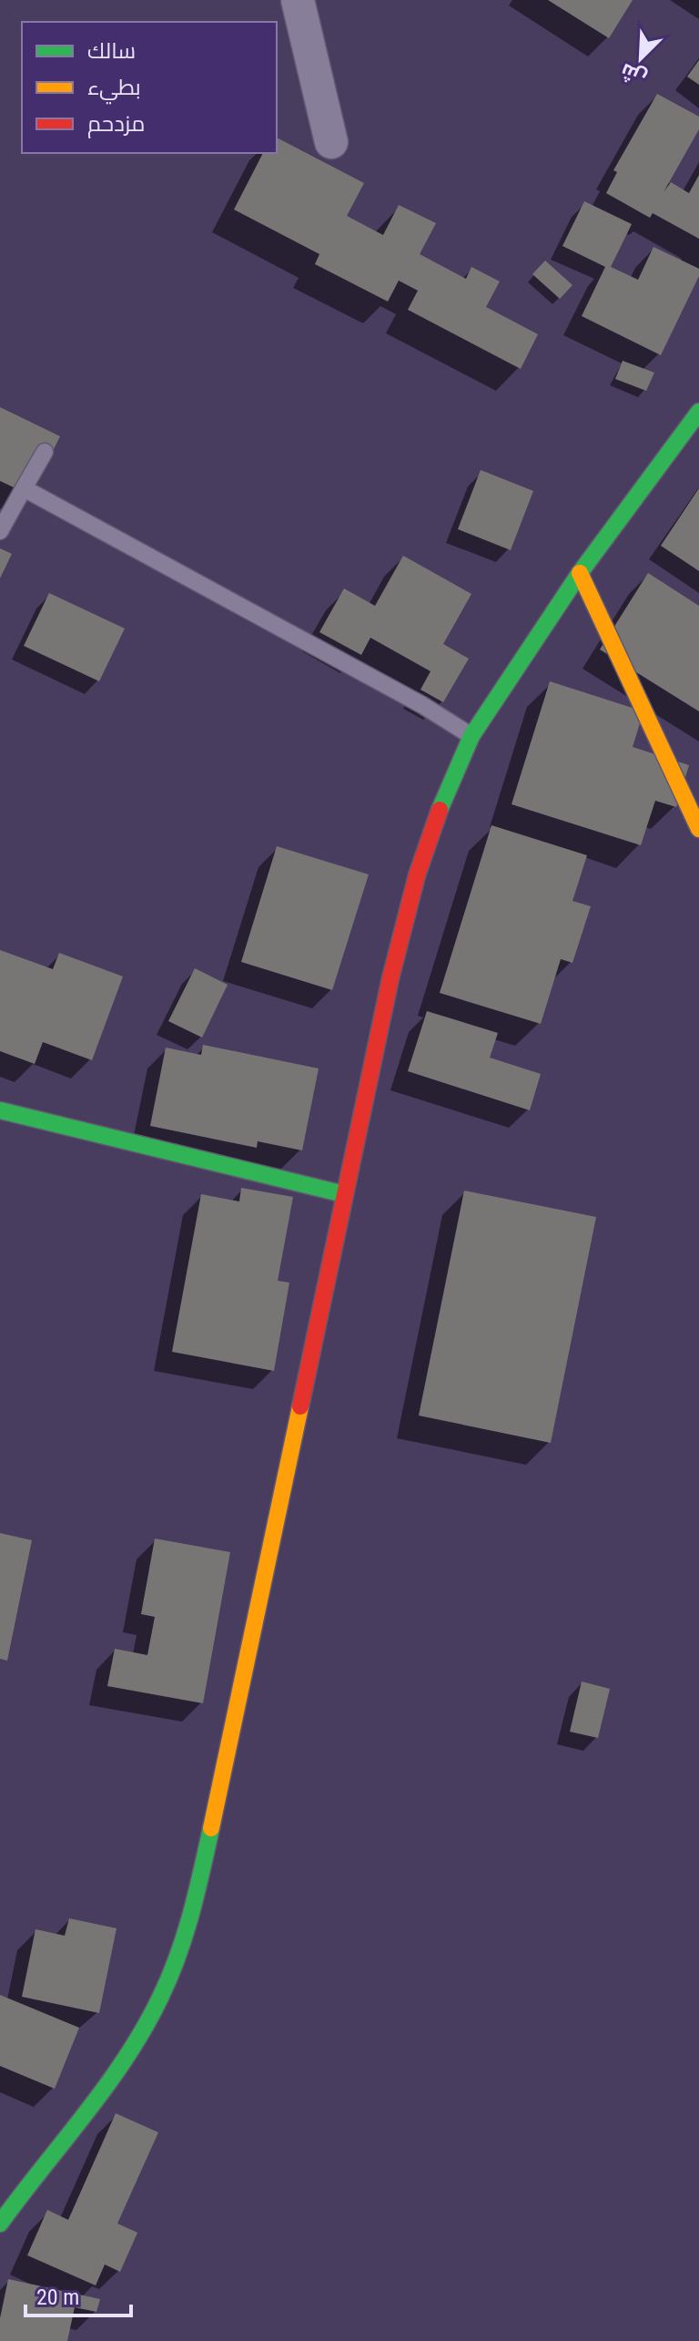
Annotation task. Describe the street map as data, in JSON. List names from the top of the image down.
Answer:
{
  "legend": ["سالك", "بطيء", "مزدحم"],
  "scale_bar": "20 m",
  "north": "bottom left"
}
